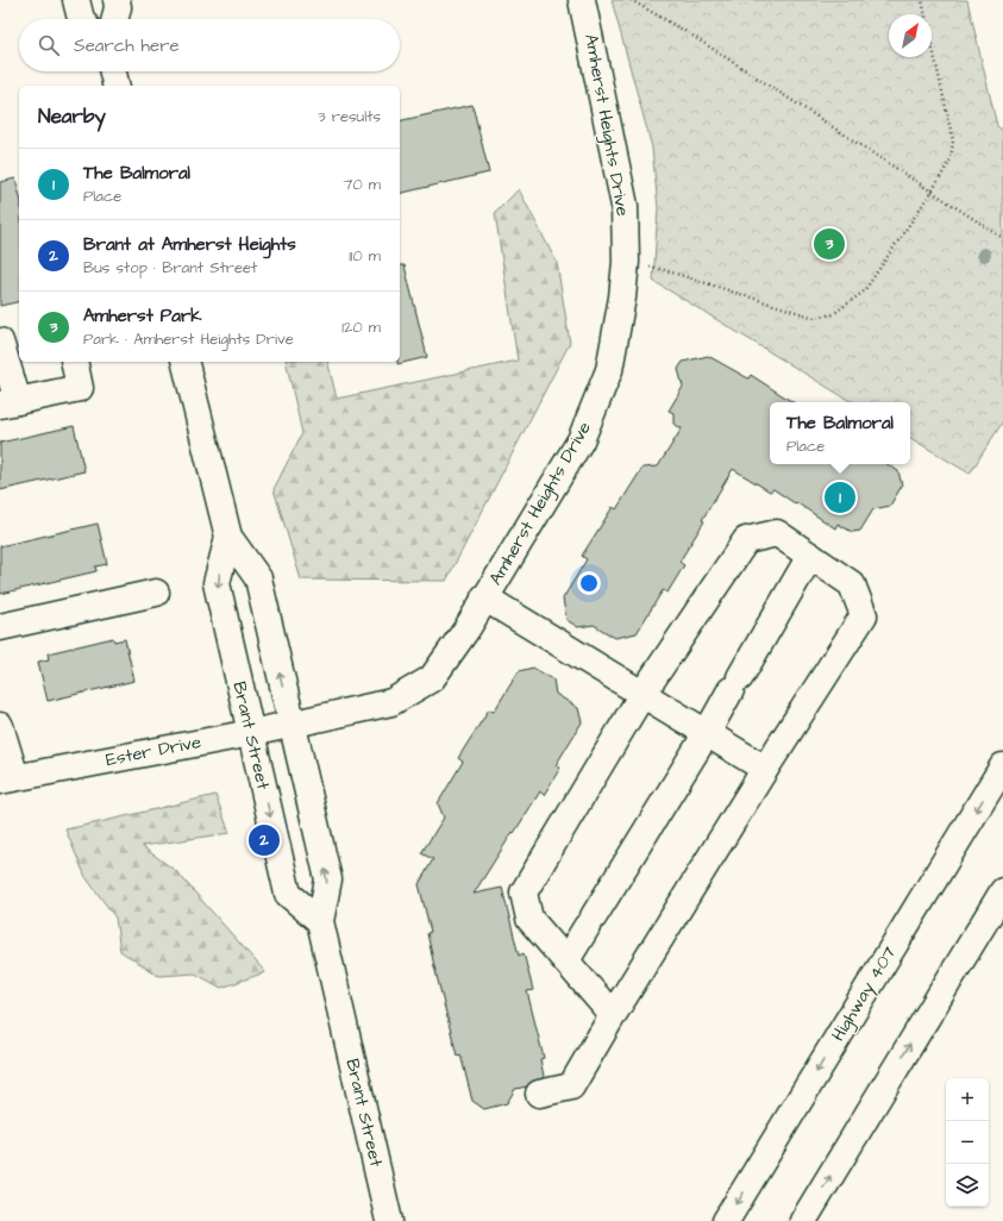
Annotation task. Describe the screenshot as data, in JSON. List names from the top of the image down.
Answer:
{
  "streets": {
    "main road": [
      "Amherst Heights Drive",
      "Brant Street",
      "Ester Drive",
      "Highway 407"
    ]
  },
  "crossings": [
    ["Amherst Heights Drive", "Brant Street"],
    ["Amherst Heights Drive", "Ester Drive"],
    ["Brant Street", "Ester Drive"]
  ],
  "north": "top right",
  "page": {
    "search": "Search here",
    "heading": ["Nearby", "3 results"],
    "list": [
      {
        "mark": "1",
        "name": "The Balmoral",
        "note": "Place",
        "value": "70 m"
      },
      {
        "mark": "2",
        "name": "Brant at Amherst Heights",
        "note": "Bus stop · Brant Street",
        "value": "110 m"
      },
      {
        "mark": "3",
        "name": "Amherst Park",
        "note": "Park · Amherst Heights Drive",
        "value": "120 m"
      }
    ],
    "pins": ["3", "1", "2"],
    "popup": ["The Balmoral", "Place"],
    "map_buttons": ["+", "−"]
  }
}
